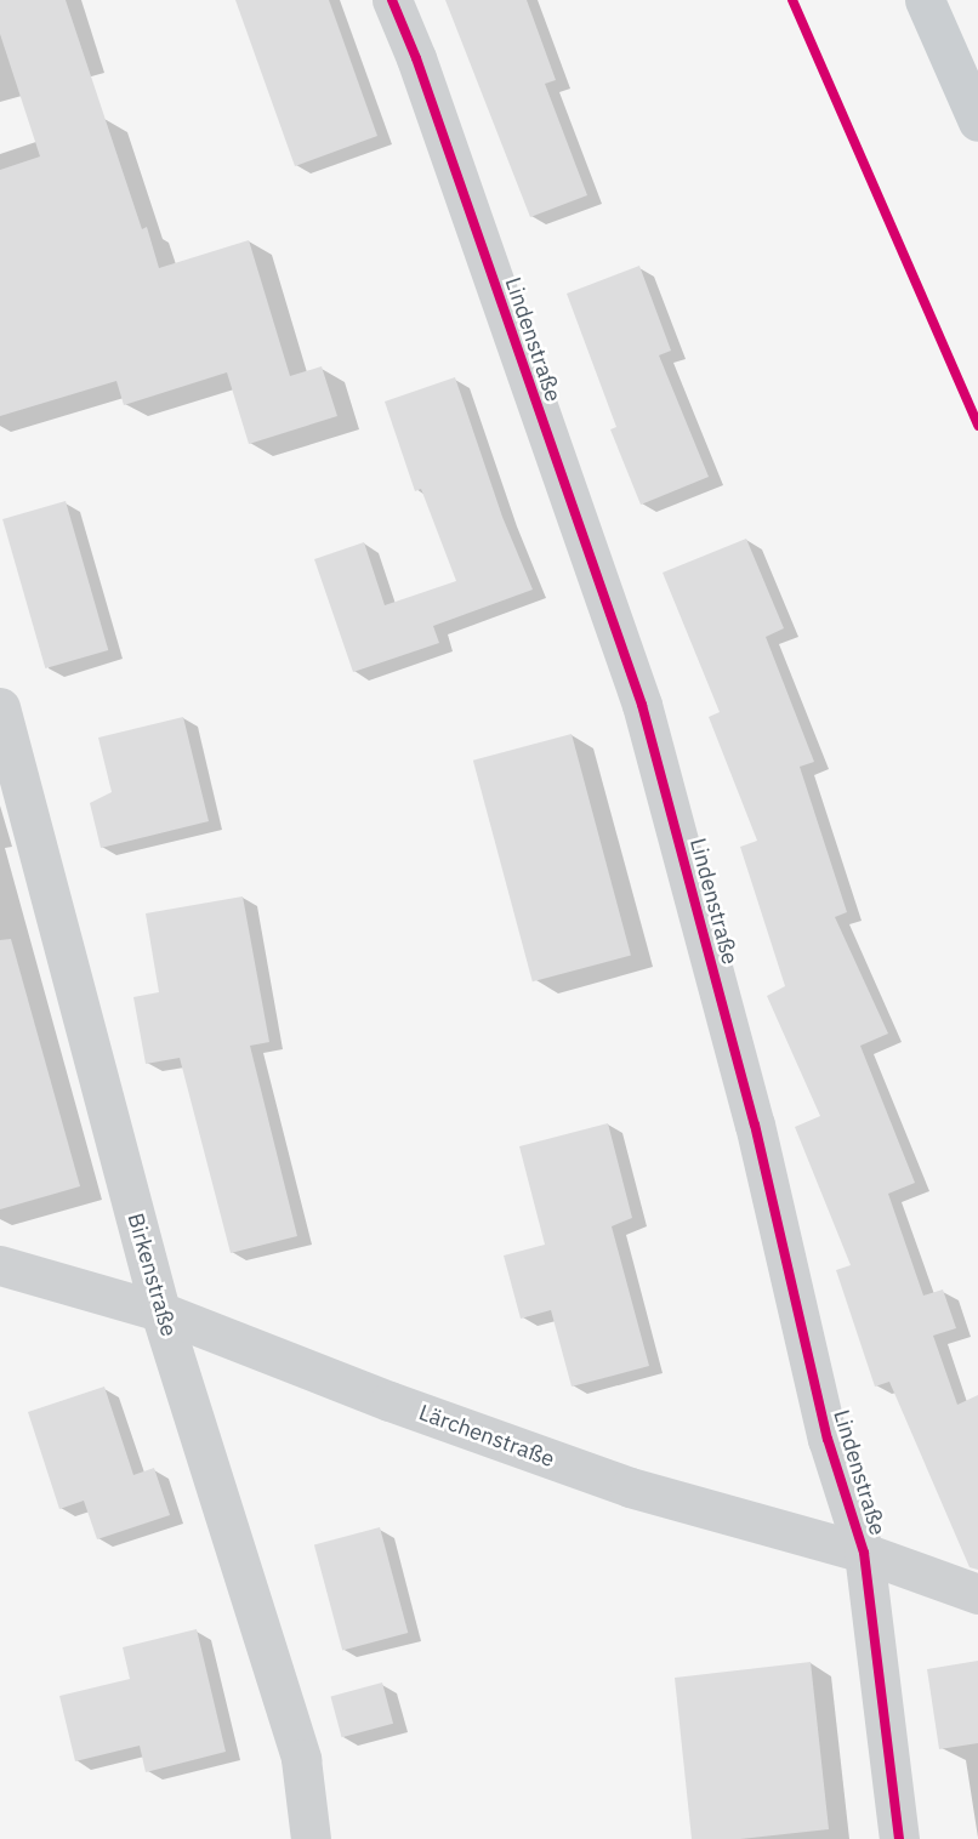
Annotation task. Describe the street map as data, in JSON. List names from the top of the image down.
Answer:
{
  "streets": {
    "street": ["Lindenstraße", "Birkenstraße", "Lärchenstraße"]
  },
  "crossings": [
    ["Lindenstraße", "Lärchenstraße"],
    ["Birkenstraße", "Lärchenstraße"]
  ]
}
